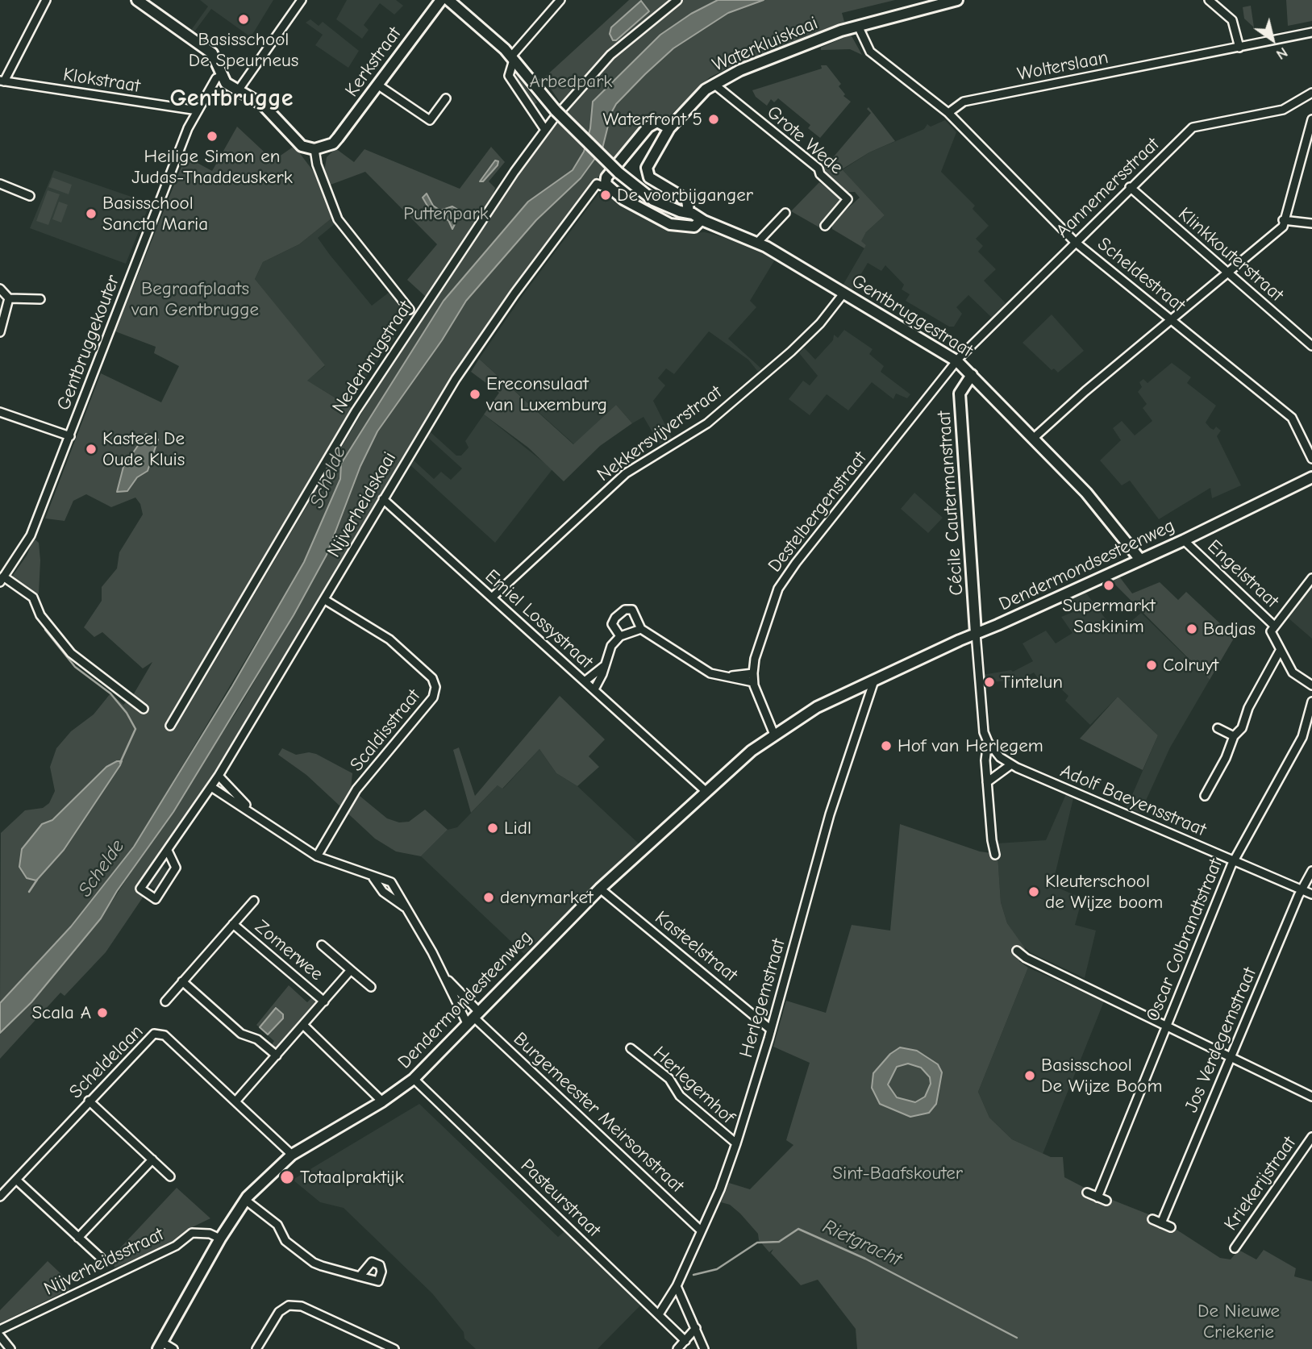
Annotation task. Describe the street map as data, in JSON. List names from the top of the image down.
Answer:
{
  "streets": {
    "street": [
      "Waterkluiskaai",
      "Kerkstraat",
      "Wolterslaan",
      "Klokstraat",
      "Grote Wede",
      "Aannemersstraat",
      "Klinkkouterstraat",
      "Scheldestraat",
      "Gentbruggestraat",
      "Gentbruggekouter",
      "Nederbrugstraat",
      "Nekkersvijverstraat",
      "Cécile Cautermanstraat",
      "Nijverheidskaai",
      "Destelbergenstraat",
      "Dendermondsesteenweg",
      "Engelstraat",
      "Emiel Lossystraat",
      "Scaldisstraat",
      "Adolf Baeyensstraat",
      "Oscar Colbrandtstraat",
      "Kasteelstraat",
      "Zomerwee",
      "Herlegemstraat",
      "Dendermondesteenweg",
      "Jos Verdegemstraat",
      "Scheldelaan",
      "Herlegemhof",
      "Burgemeester Meirsonstraat",
      "Kriekerijstraat",
      "Pasteurstraat",
      "Nijverheidsstraat"
    ]
  },
  "crossings": [
    ["Waterkluiskaai", "Grote Wede"],
    ["Waterkluiskaai", "Gentbruggestraat"],
    ["Wolterslaan", "Scheldestraat"],
    ["Klokstraat", "Gentbruggekouter"],
    ["Aannemersstraat", "Klinkkouterstraat"],
    ["Aannemersstraat", "Scheldestraat"],
    ["Aannemersstraat", "Gentbruggestraat"],
    ["Aannemersstraat", "Destelbergenstraat"],
    ["Gentbruggestraat", "Nederbrugstraat"],
    ["Gentbruggestraat", "Nekkersvijverstraat"],
    ["Gentbruggestraat", "Cécile Cautermanstraat"],
    ["Gentbruggestraat", "Destelbergenstraat"],
    ["Gentbruggestraat", "Dendermondsesteenweg"],
    ["Nekkersvijverstraat", "Emiel Lossystraat"],
    ["Cécile Cautermanstraat", "Dendermondsesteenweg"],
    ["Nijverheidskaai", "Emiel Lossystraat"],
    ["Nijverheidskaai", "Scaldisstraat"],
    ["Destelbergenstraat", "Dendermondsesteenweg"],
    ["Destelbergenstraat", "Dendermondesteenweg"],
    ["Dendermondsesteenweg", "Engelstraat"],
    ["Dendermondsesteenweg", "Herlegemstraat"],
    ["Dendermondsesteenweg", "Dendermondesteenweg"],
    ["Emiel Lossystraat", "Dendermondesteenweg"],
    ["Adolf Baeyensstraat", "Oscar Colbrandtstraat"],
    ["Adolf Baeyensstraat", "Jos Verdegemstraat"],
    ["Kasteelstraat", "Herlegemstraat"],
    ["Kasteelstraat", "Dendermondesteenweg"],
    ["Herlegemstraat", "Herlegemhof"],
    ["Herlegemstraat", "Burgemeester Meirsonstraat"],
    ["Herlegemstraat", "Pasteurstraat"],
    ["Dendermondesteenweg", "Scheldelaan"],
    ["Dendermondesteenweg", "Burgemeester Meirsonstraat"],
    ["Dendermondesteenweg", "Pasteurstraat"],
    ["Dendermondesteenweg", "Nijverheidsstraat"]
  ],
  "districts": ["Gentbrugge"],
  "water": ["Schelde", "Rietgracht"],
  "parks": [
    "Arbedpark",
    "Puttenpark",
    "Begraafplaats van Gentbrugge",
    "Sint-Baafskouter",
    "De Nieuwe Criekerie"
  ],
  "places": [
    "Basisschool De Speurneus",
    "Waterfront 5",
    "Heilige Simon en Judas-Thaddeuskerk",
    "De voorbijganger",
    "Basisschool Sancta Maria",
    "Ereconsulaat van Luxemburg",
    "Kasteel De Oude Kluis",
    "Supermarkt Saskinim",
    "Badjas",
    "Colruyt",
    "Tintelun",
    "Hof van Herlegem",
    "Lidl",
    "Kleuterschool de Wijze boom",
    "denymarket",
    "Scala A",
    "Basisschool De Wijze Boom",
    "Totaalpraktijk"
  ],
  "north": "bottom right"
}
